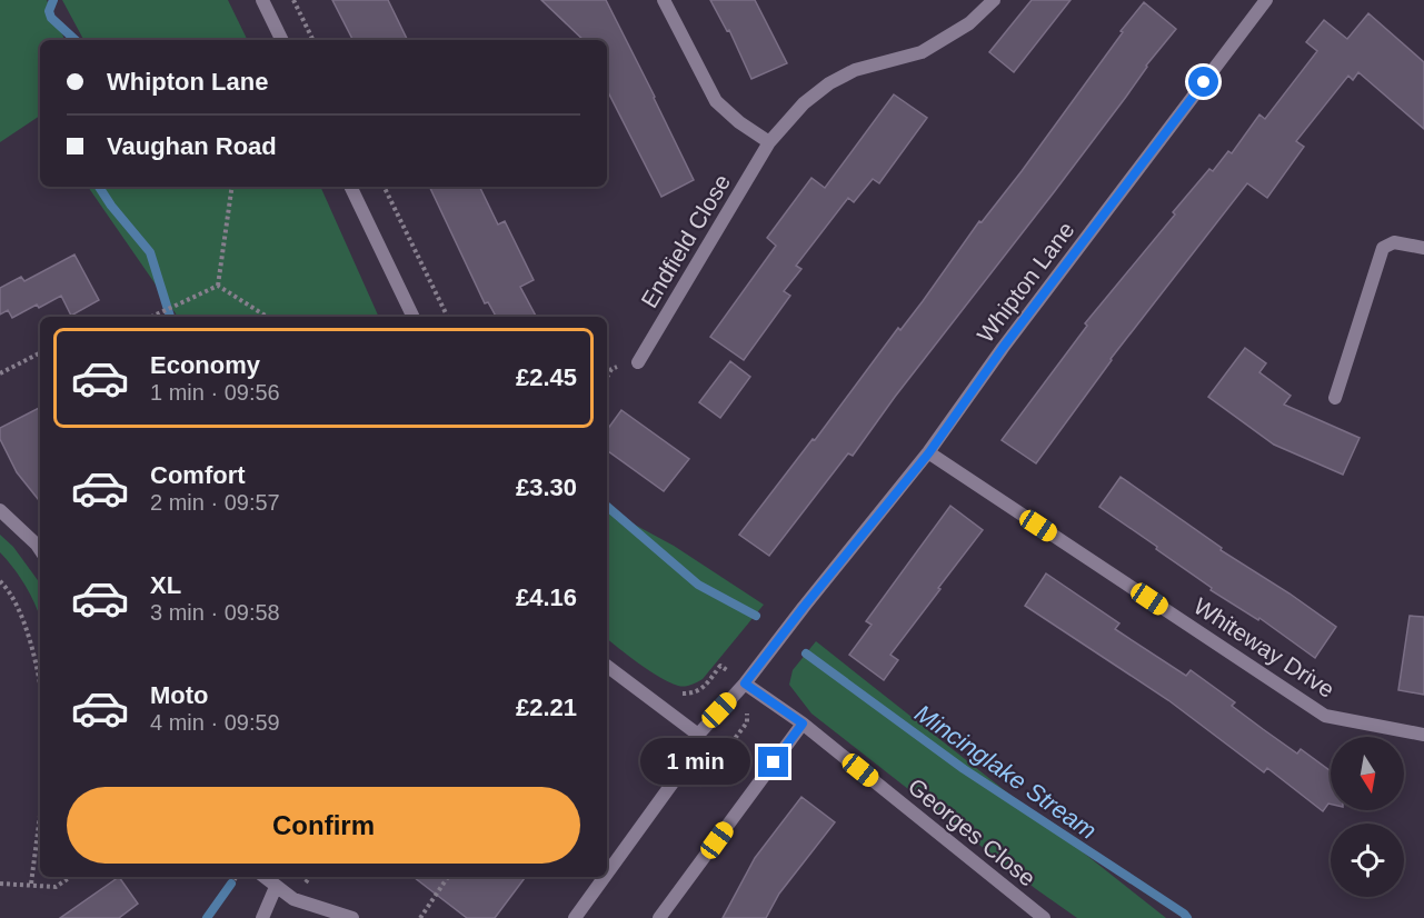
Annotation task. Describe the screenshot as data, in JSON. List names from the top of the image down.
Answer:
{
  "streets": {
    "street": [
      "Endfield Close",
      "Whipton Lane",
      "Whiteway Drive",
      "Georges Close"
    ]
  },
  "crossings": [
    ["Whipton Lane", "Whiteway Drive"],
    ["Whipton Lane", "Georges Close"]
  ],
  "water": ["Mincinglake Stream"],
  "north": "bottom",
  "page": {
    "banner": ["Whipton Lane", "Vaughan Road"],
    "list": [
      {
        "name": "Economy",
        "note": "1 min · 09:56",
        "value": "£2.45"
      },
      {
        "name": "Comfort",
        "note": "2 min · 09:57",
        "value": "£3.30"
      },
      {
        "name": "XL",
        "note": "3 min · 09:58",
        "value": "£4.16"
      },
      {
        "name": "Moto",
        "note": "4 min · 09:59",
        "value": "£2.21"
      }
    ],
    "bubble": "1 min",
    "buttons": "Confirm"
  }
}
